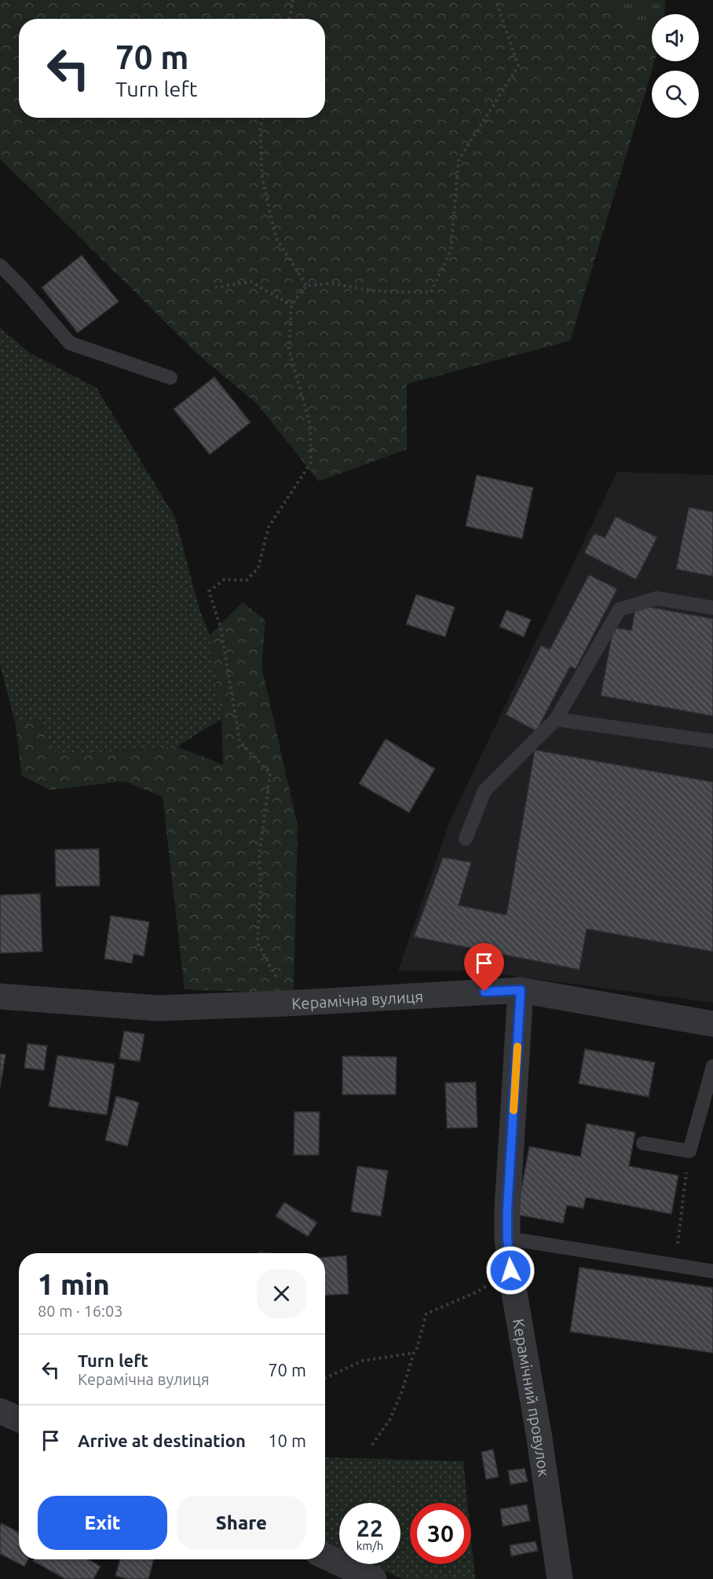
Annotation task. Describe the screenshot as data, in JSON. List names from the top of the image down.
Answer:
{
  "streets": {
    "street": ["Керамічна вулиця", "Керамічний провулок"]
  },
  "crossings": [
    ["Керамічна вулиця", "Керамічний провулок"]
  ],
  "page": {
    "turn": ["70 m", "Turn left"],
    "heading": ["1 min", "80 m · 16:03"],
    "list": [
      {
        "name": "Turn left",
        "note": "Керамічна вулиця",
        "value": "70 m"
      },
      {
        "name": "Arrive at destination",
        "value": "10 m"
      }
    ],
    "buttons": ["Exit", "Share"],
    "speed": "22 km/h",
    "limit": "30"
  }
}
